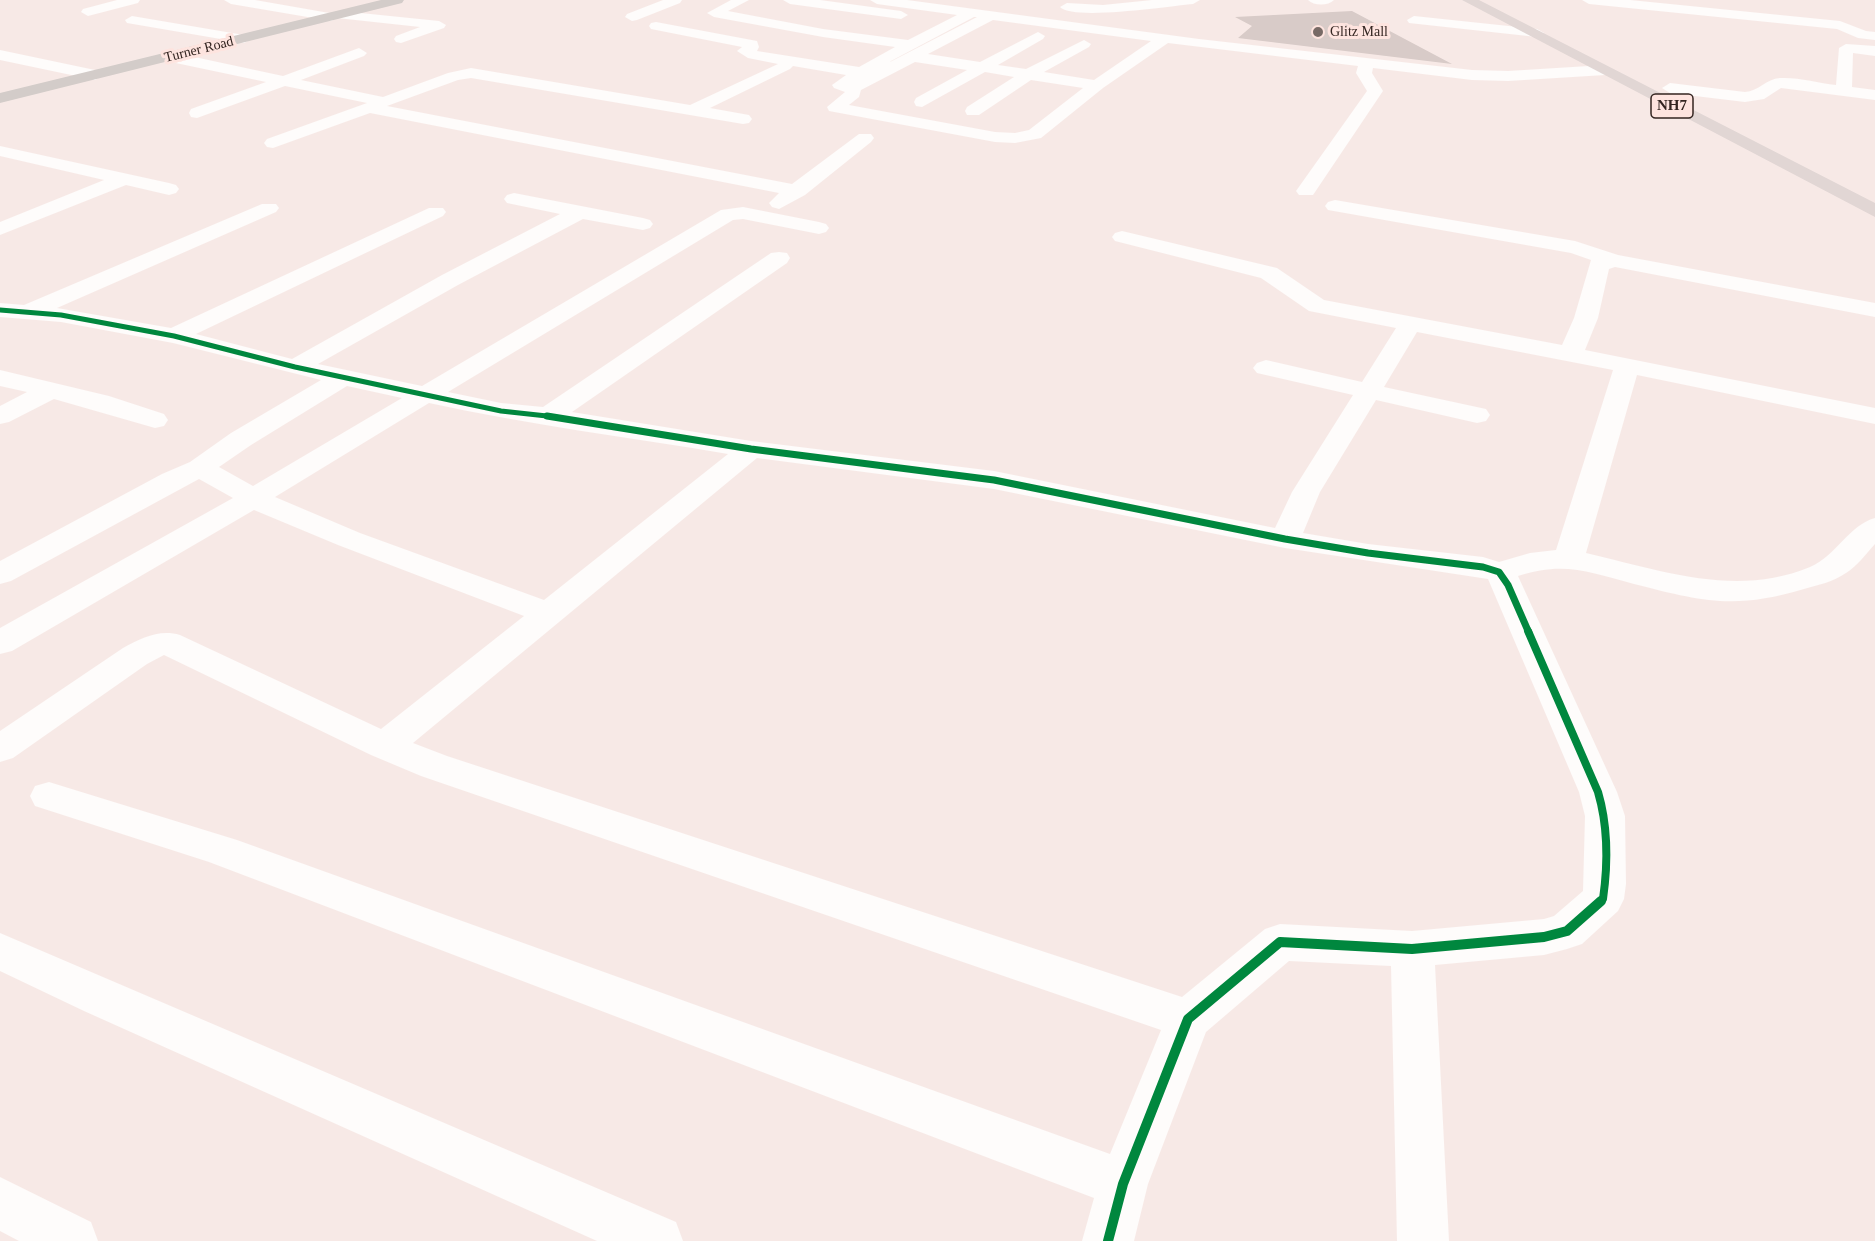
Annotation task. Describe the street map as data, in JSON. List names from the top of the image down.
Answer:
{
  "streets": {
    "highway": ["NH7"],
    "main road": ["Turner Road"]
  },
  "places": ["Glitz Mall"]
}
